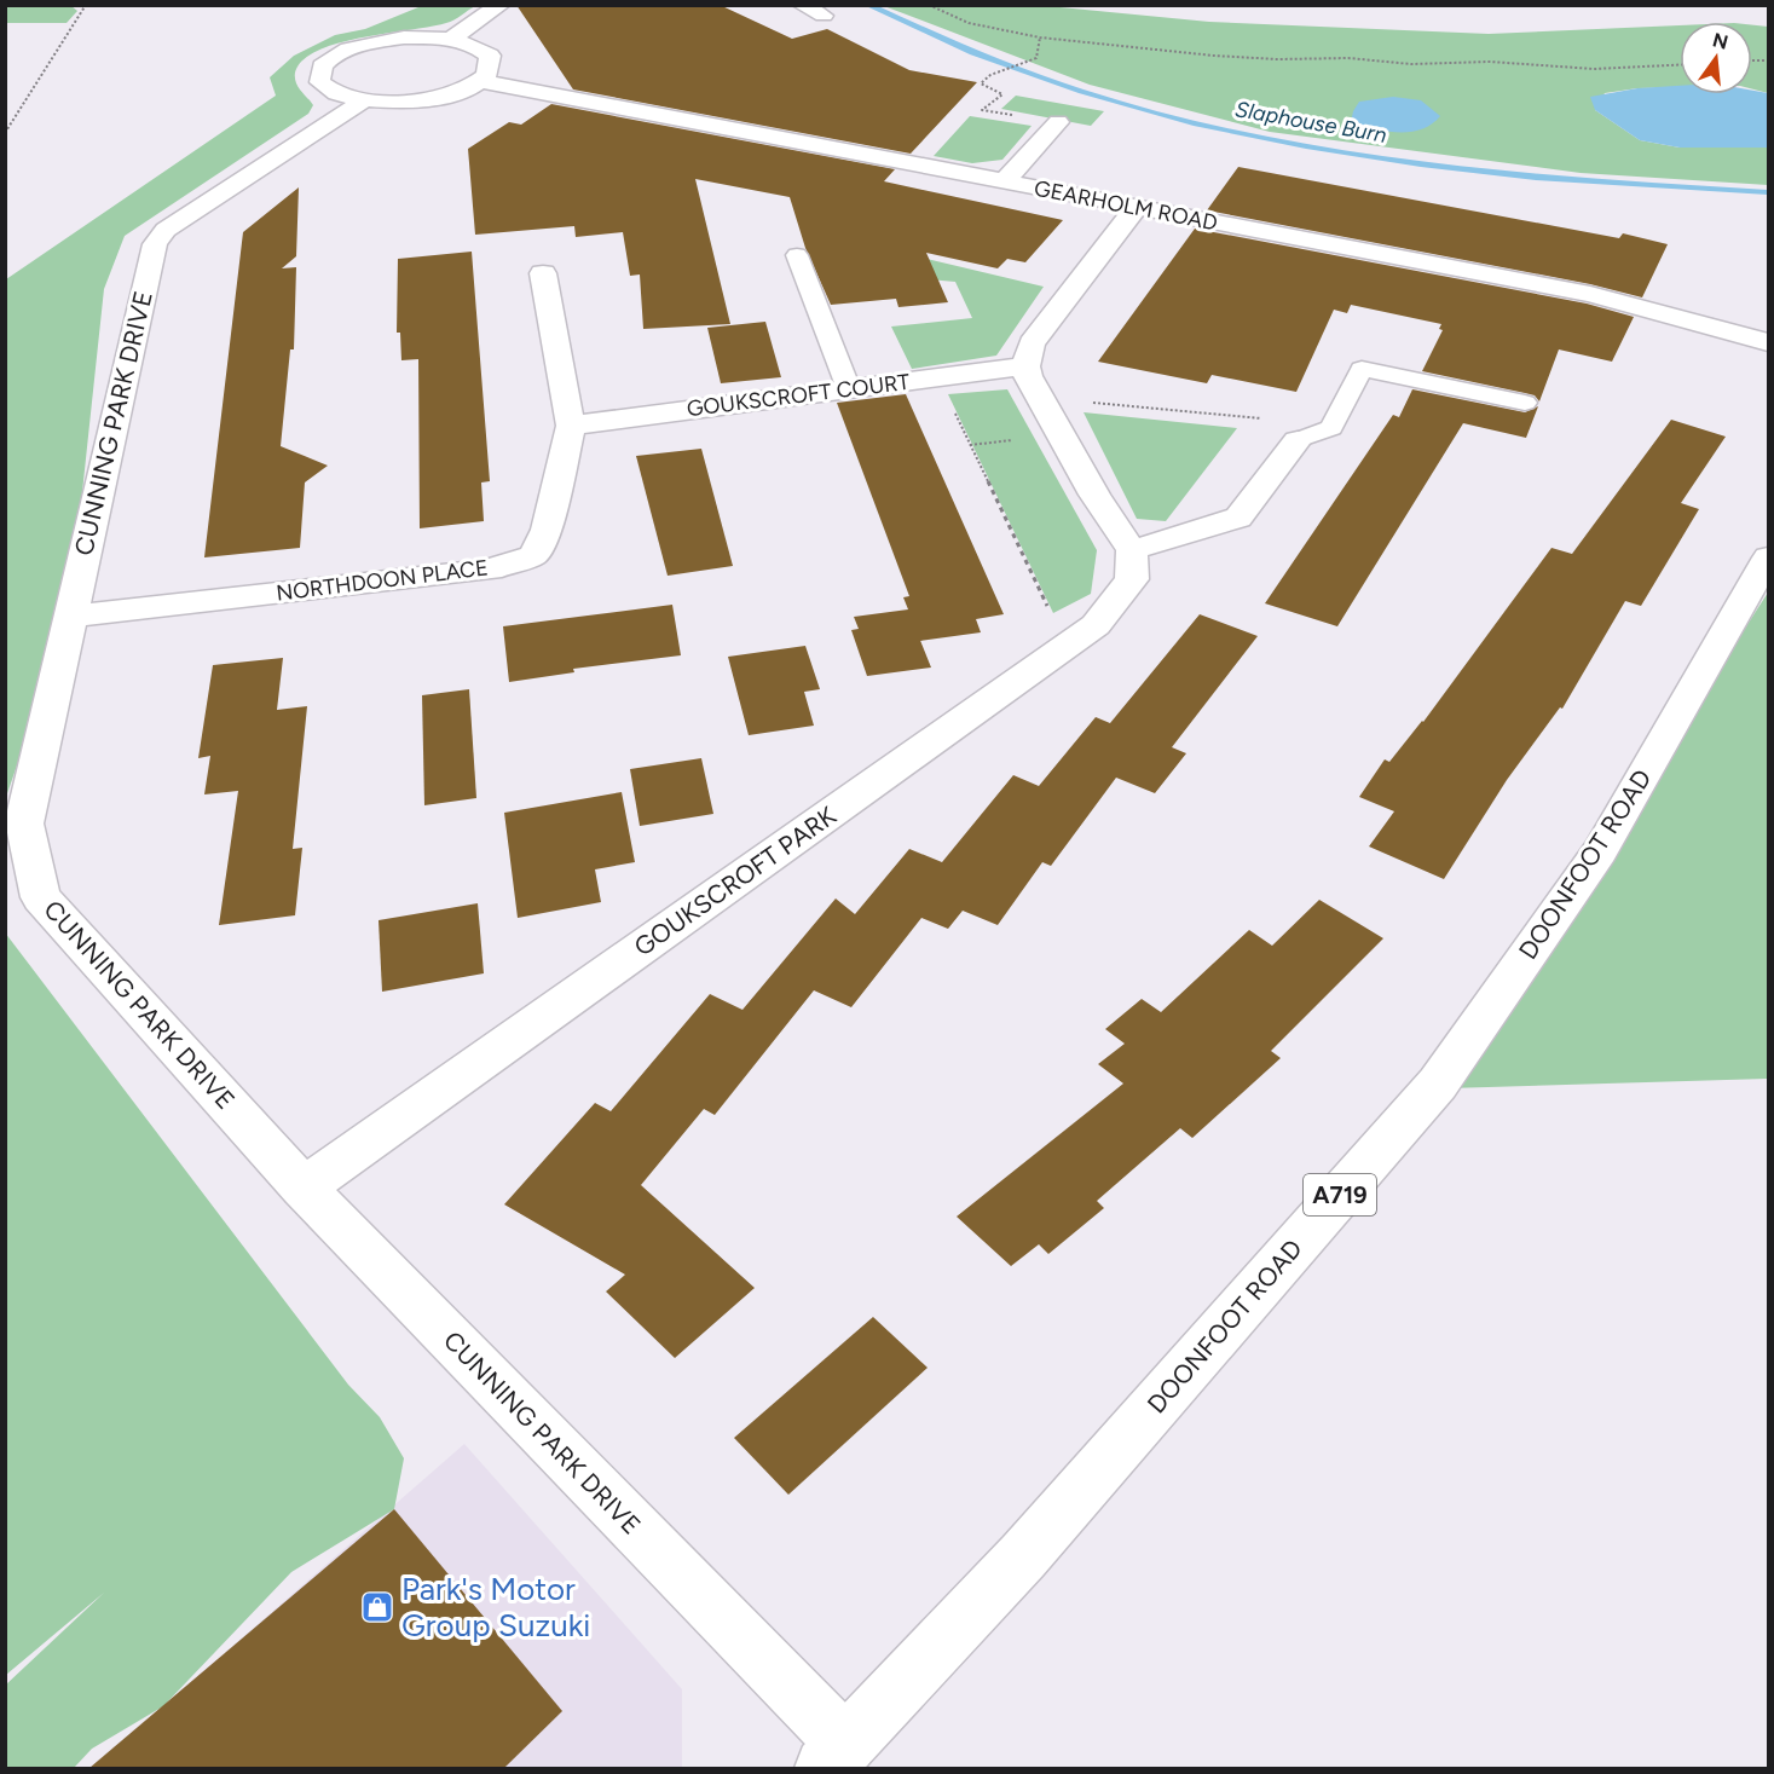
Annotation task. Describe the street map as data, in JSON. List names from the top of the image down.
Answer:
{
  "streets": {
    "street": [
      "GEARHOLM ROAD",
      "GOUKSCROFT COURT",
      "CUNNING PARK DRIVE",
      "NORTHDOON PLACE",
      "DOONFOOT ROAD",
      "GOUKSCROFT PARK",
      "A719"
    ]
  },
  "crossings": [
    ["GOUKSCROFT COURT", "NORTHDOON PLACE"],
    ["CUNNING PARK DRIVE", "NORTHDOON PLACE"],
    ["CUNNING PARK DRIVE", "DOONFOOT ROAD"],
    ["CUNNING PARK DRIVE", "GOUKSCROFT PARK"]
  ],
  "water": ["Slaphouse Burn"],
  "places": {
    "shop": ["Park's Motor Group Suzuki"]
  },
  "north": "top"
}
